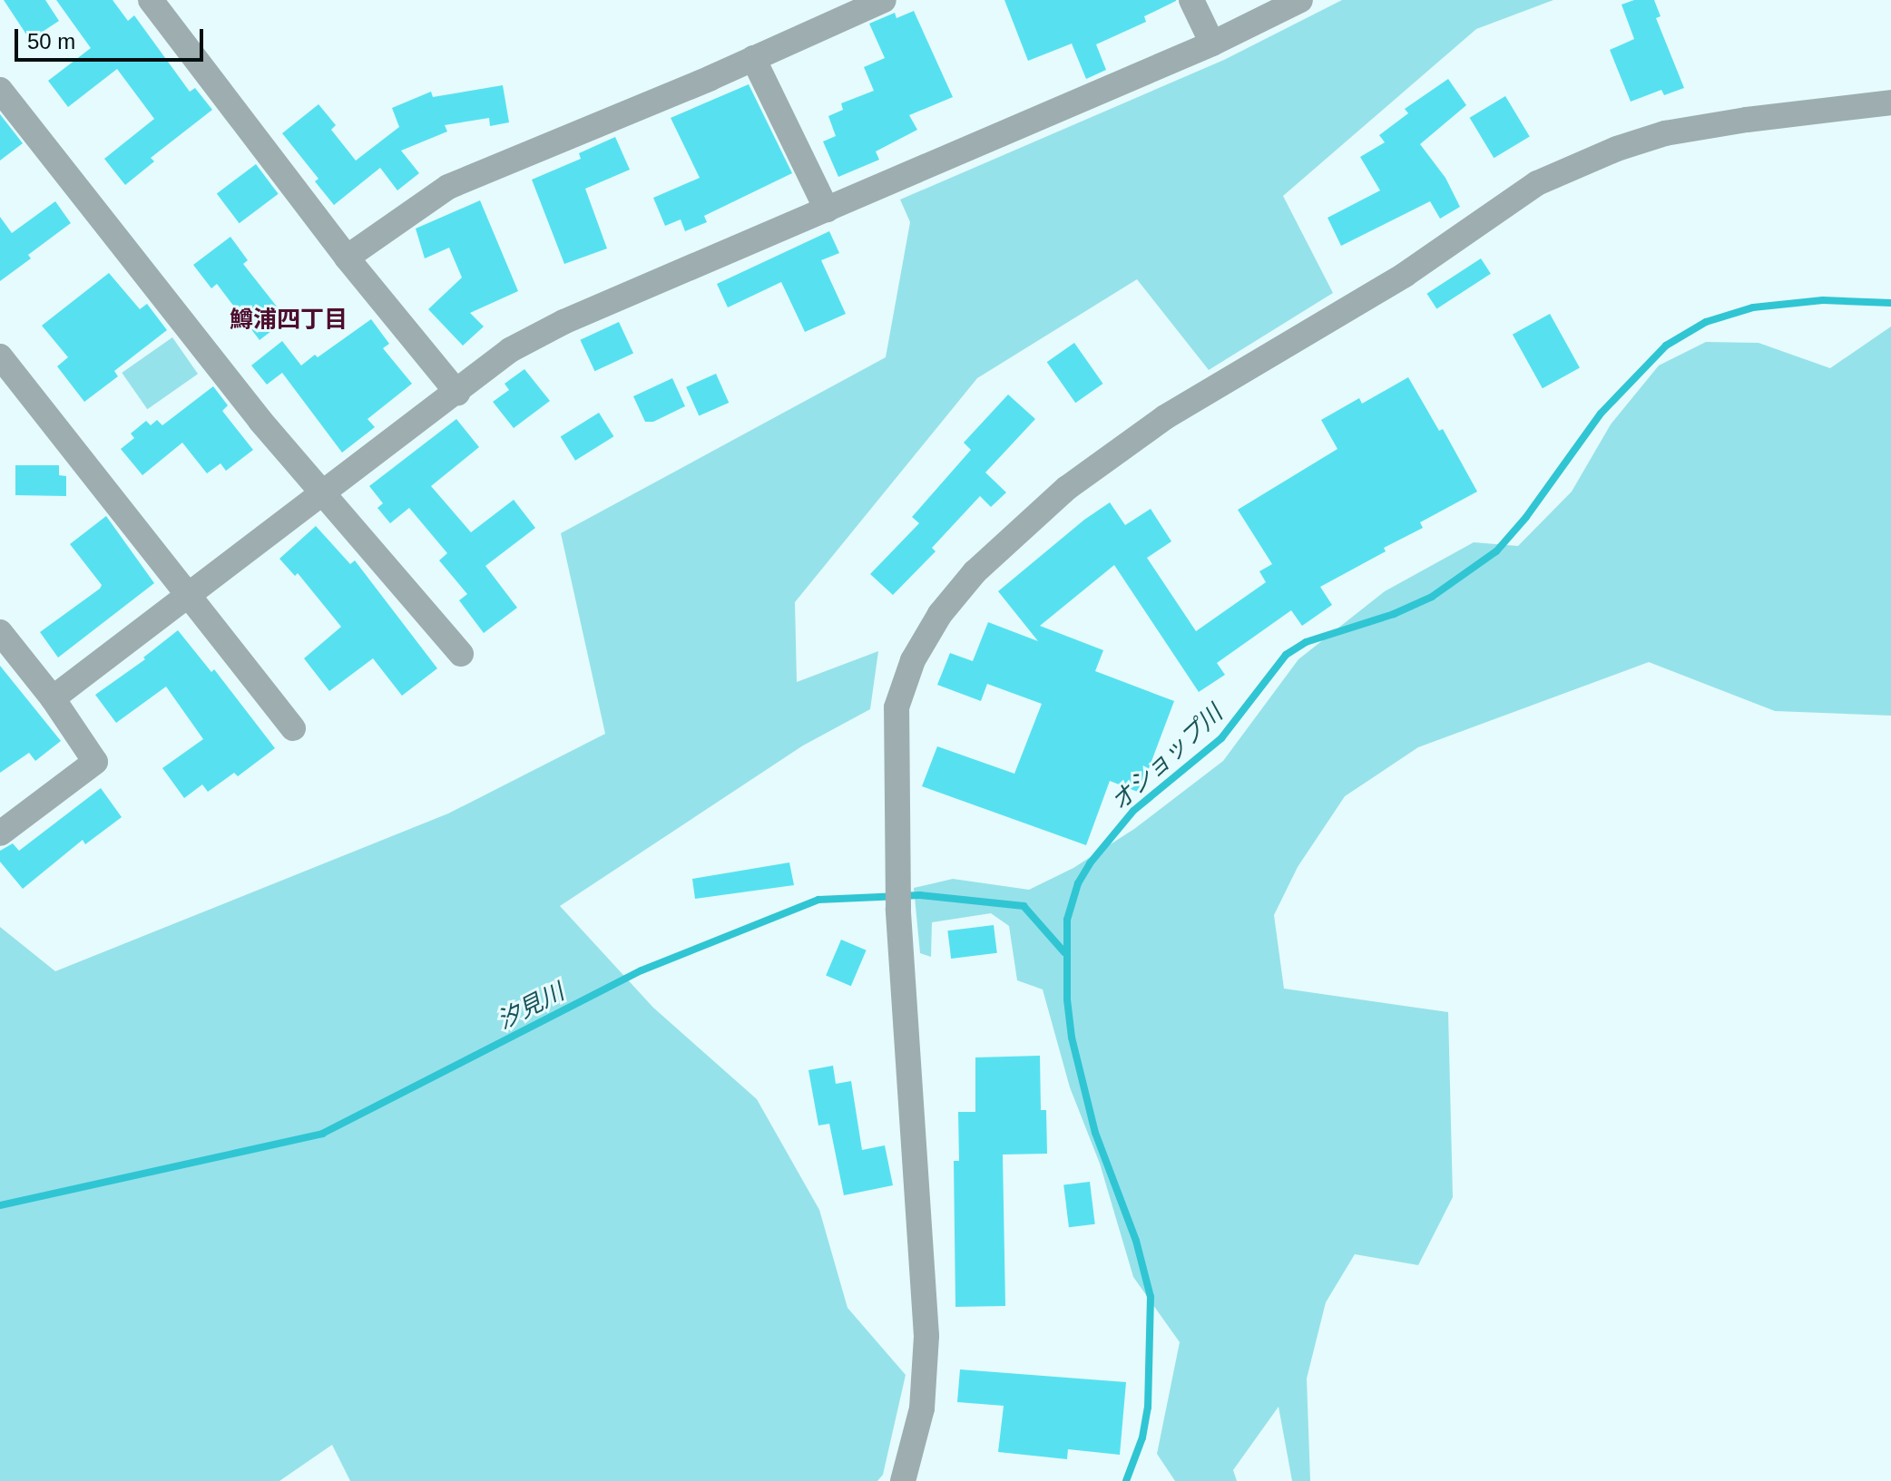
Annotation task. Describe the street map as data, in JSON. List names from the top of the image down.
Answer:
{
  "districts": ["鱒浦四丁目"],
  "water": ["オショップ川", "汐見川"],
  "scale_bar": "50 m"
}
